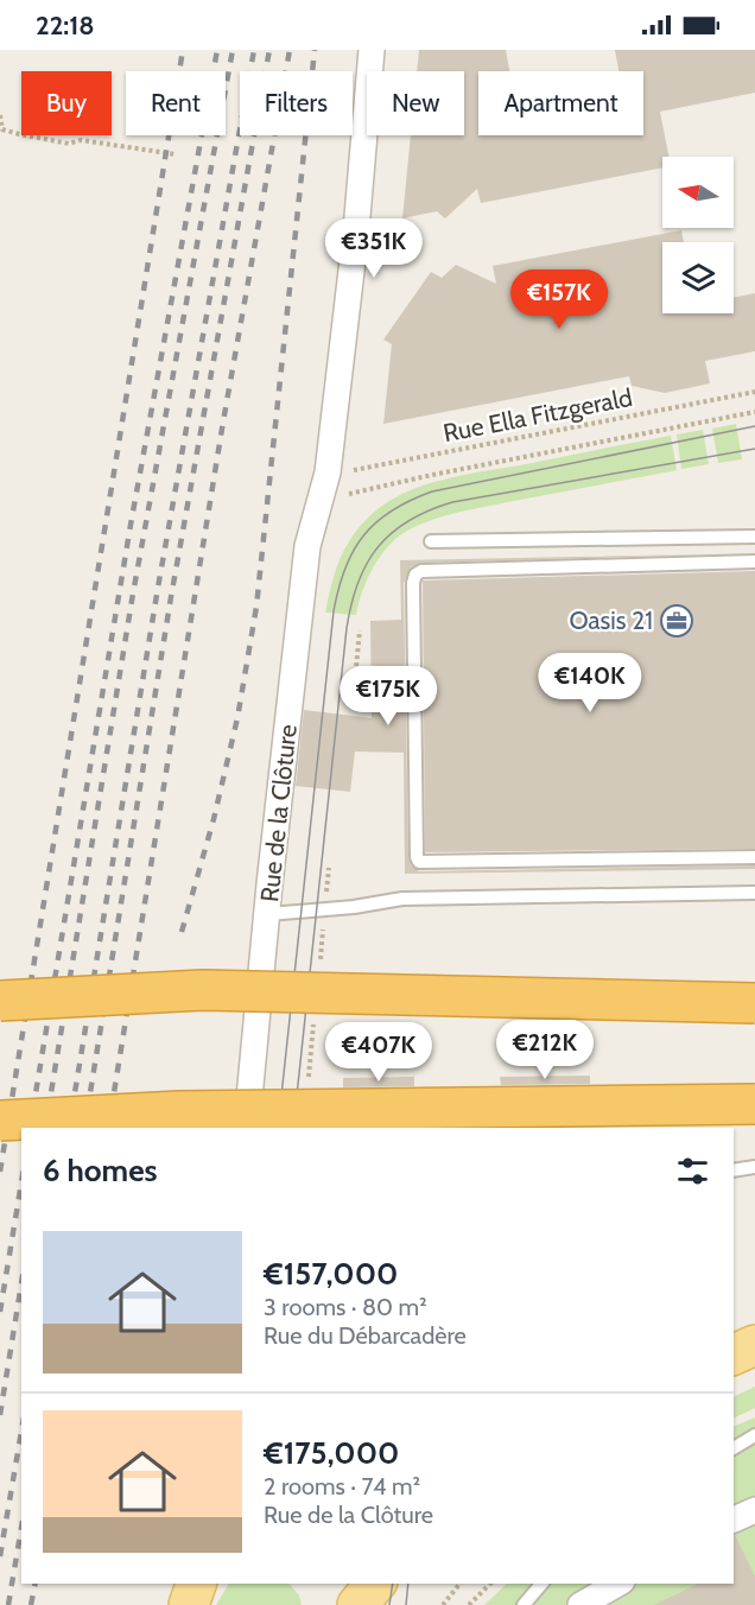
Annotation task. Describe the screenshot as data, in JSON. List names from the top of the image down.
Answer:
{
  "streets": {
    "street": ["Rue de la Clôture"],
    "path": ["Rue Ella Fitzgerald"]
  },
  "crossings": [
    ["Rue Ella Fitzgerald", "Rue de la Clôture"]
  ],
  "places": {
    "office": ["Oasis 21"]
  },
  "north": "left",
  "page": {
    "status": "22:18",
    "chip": [
      "Buy",
      "Rent",
      "Filters",
      "New",
      "Apartment"
    ],
    "price": [
      "€351K",
      "€157K",
      "€140K",
      "€175K",
      "€212K",
      "€407K"
    ],
    "heading": "6 homes",
    "list": [
      {
        "name": "€157,000",
        "note": "3 rooms · 80 m² · Rue du Débarcadère"
      },
      {
        "name": "€175,000",
        "note": "2 rooms · 74 m² · Rue de la Clôture"
      }
    ]
  }
}
